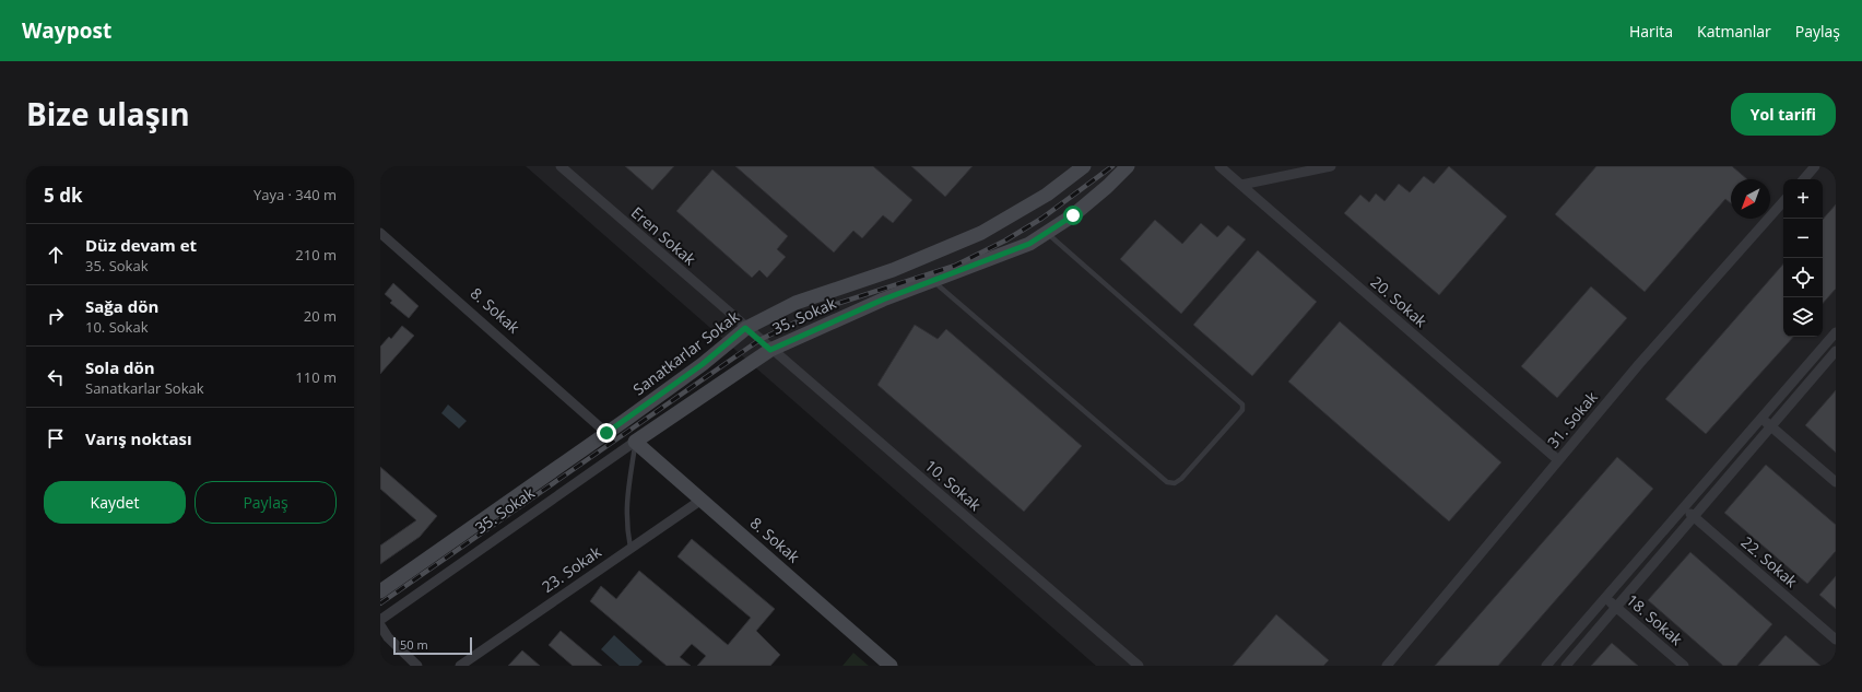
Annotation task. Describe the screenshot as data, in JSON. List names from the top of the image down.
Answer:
{
  "streets": {
    "street": [
      "Eren Sokak",
      "20. Sokak",
      "8. Sokak",
      "35. Sokak",
      "Sanatkarlar Sokak",
      "31. Sokak",
      "10. Sokak",
      "22. Sokak",
      "23. Sokak",
      "18. Sokak"
    ]
  },
  "crossings": [
    ["Eren Sokak", "Sanatkarlar Sokak"],
    ["Eren Sokak", "10. Sokak"],
    ["20. Sokak", "31. Sokak"],
    ["8. Sokak", "35. Sokak"],
    ["8. Sokak", "Sanatkarlar Sokak"],
    ["8. Sokak", "23. Sokak"],
    ["35. Sokak", "10. Sokak"],
    ["Sanatkarlar Sokak", "10. Sokak"]
  ],
  "scale_bar": "50 m",
  "north": "bottom left",
  "page": {
    "header": "Waypost",
    "nav": ["Harita", "Katmanlar", "Paylaş"],
    "title": "Bize ulaşın",
    "buttons": [
      "Yol tarifi",
      ["Kaydet", "Paylaş"]
    ],
    "heading": ["5 dk", "Yaya · 340 m"],
    "map_buttons": ["+", "−"],
    "list": [
      ["Düz devam et", "35. Sokak", "210 m"],
      ["Sağa dön", "10. Sokak", "20 m"],
      ["Sola dön", "Sanatkarlar Sokak", "110 m"],
      "Varış noktası"
    ],
    "scale": "50 m"
  }
}
